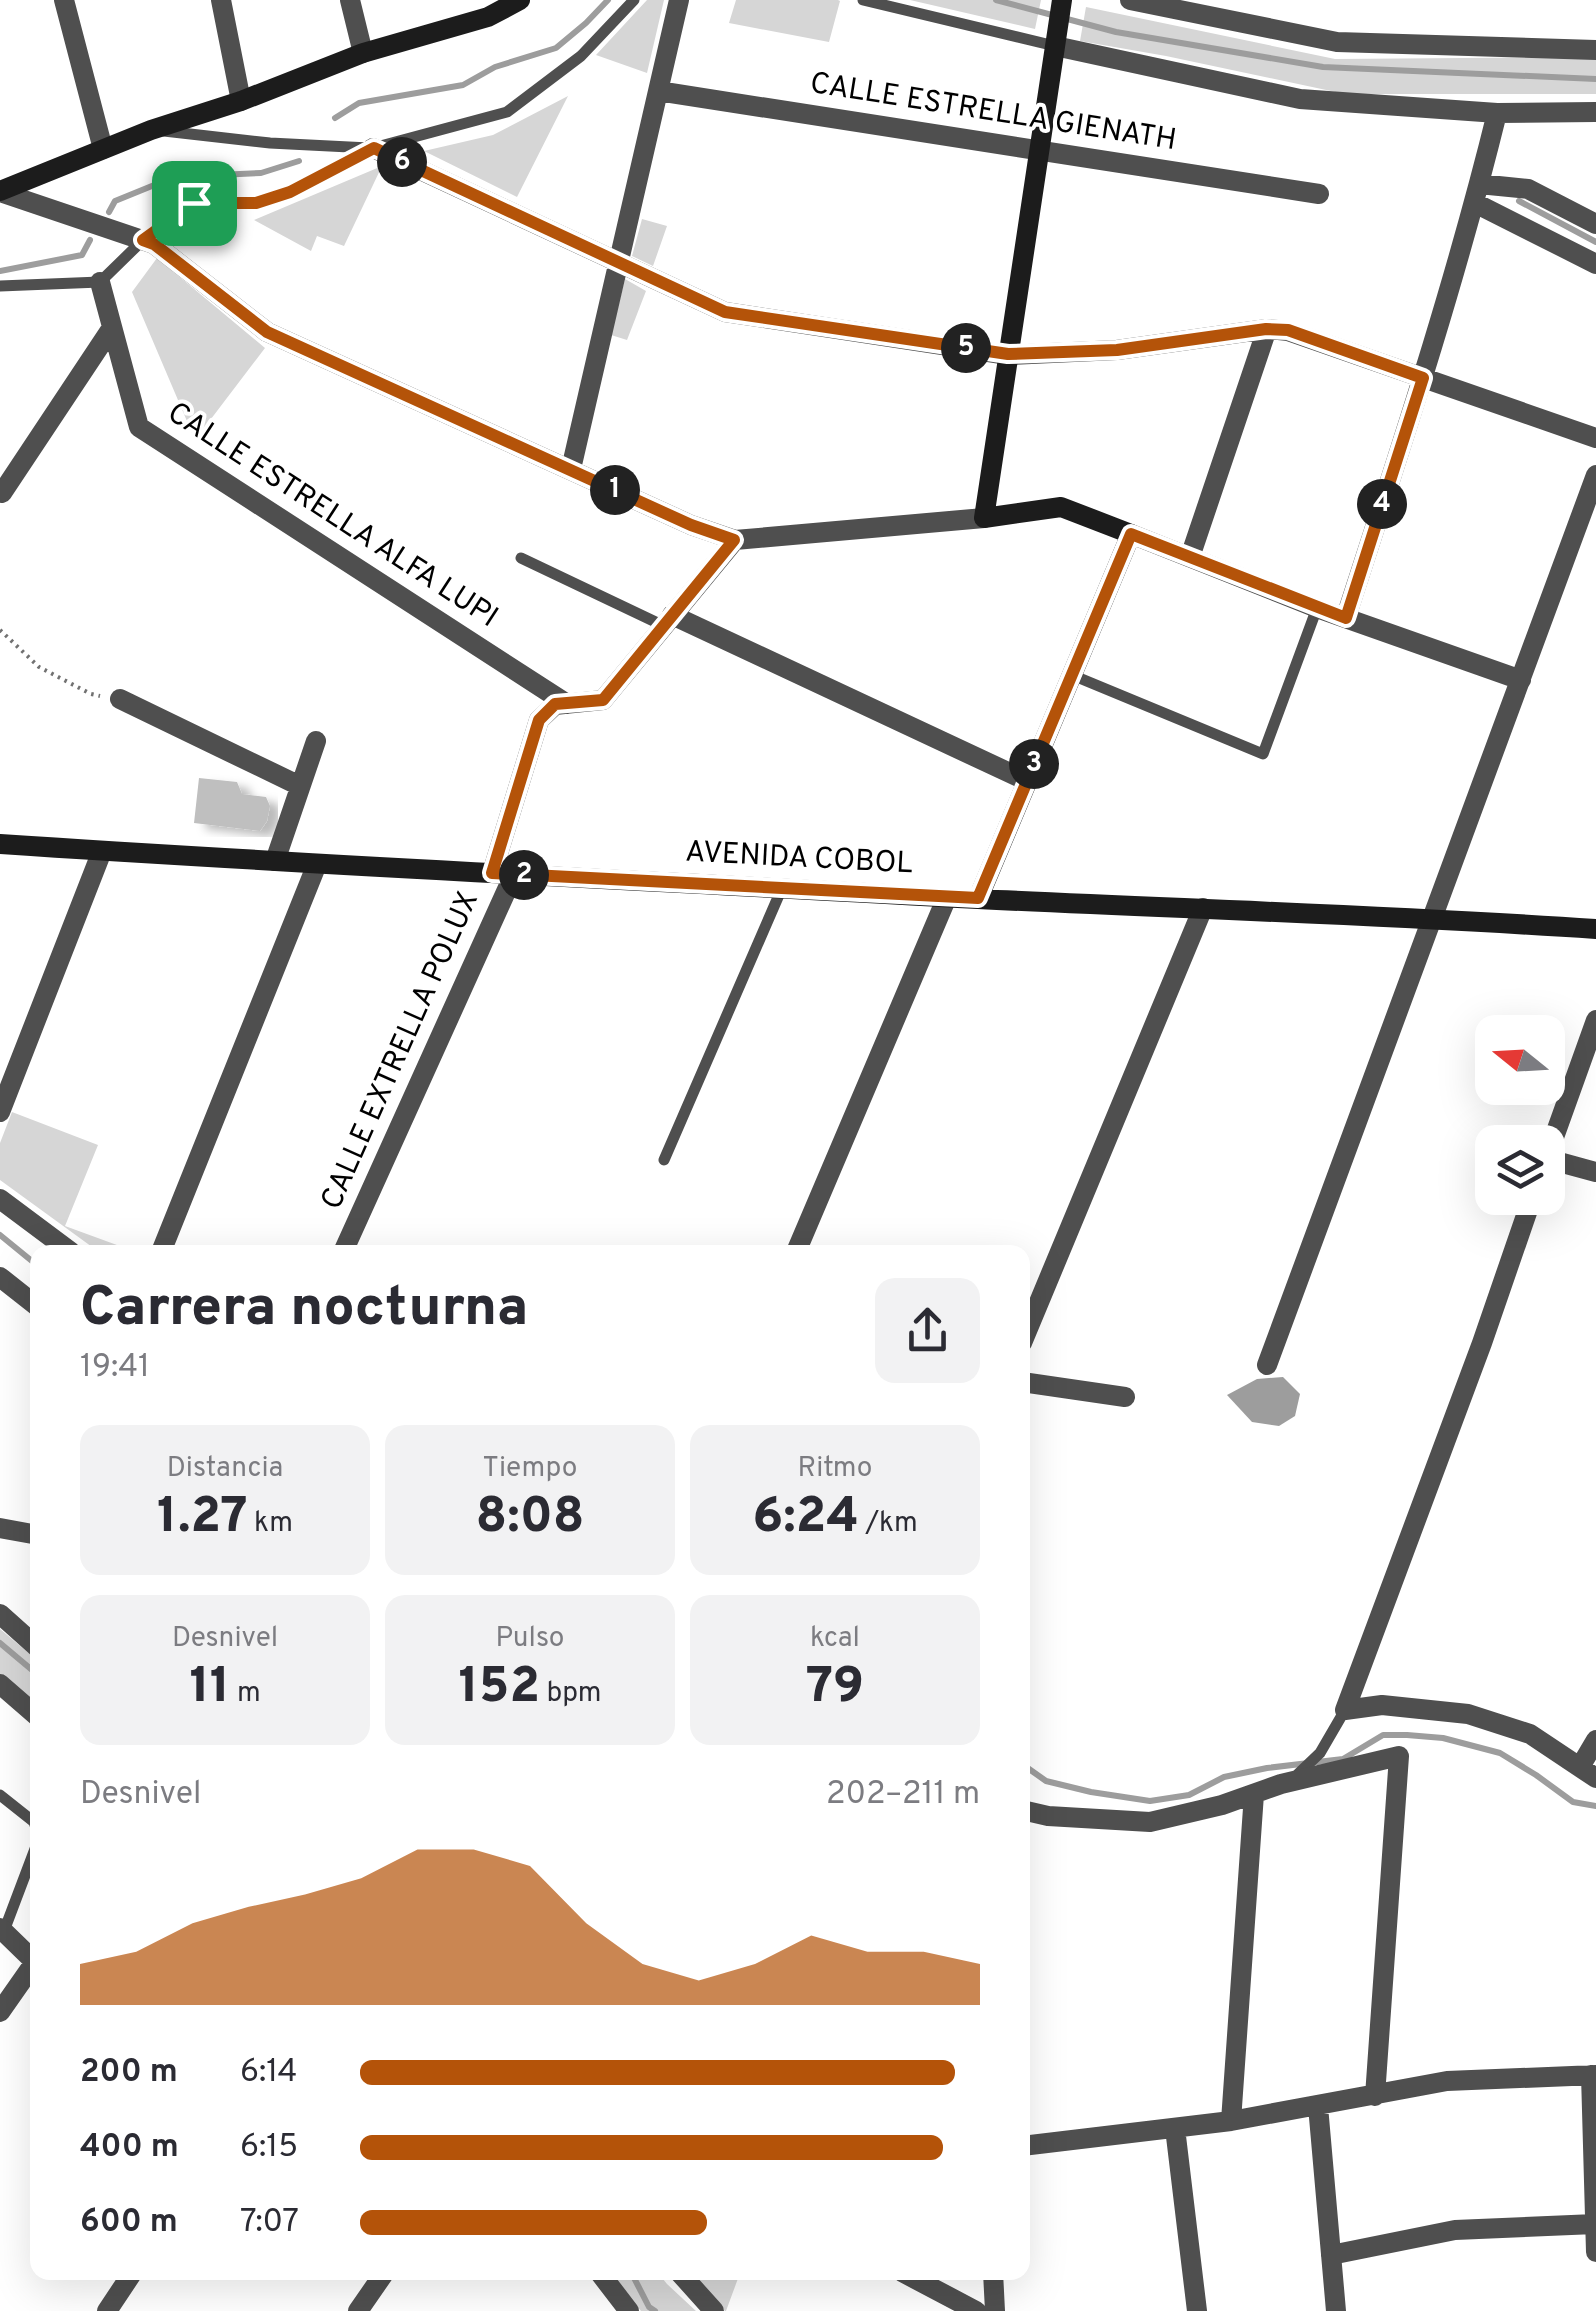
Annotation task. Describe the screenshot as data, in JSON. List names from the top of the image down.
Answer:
{
  "streets": {
    "main road": ["AVENIDA COBOL"],
    "street": ["CALLE ESTRELLA GIENATH", "CALLE ESTRELLA ALFA LUPI", "CALLE EXTRELLA POLUX"]
  },
  "crossings": [
    ["AVENIDA COBOL", "CALLE EXTRELLA POLUX"]
  ],
  "north": "left",
  "page": {
    "pins": [
      "6",
      "5",
      "1",
      "4",
      "3",
      "2"
    ],
    "heading": ["Carrera nocturna", "19:41"],
    "stats": [
      ["Distancia", "1.27 km"],
      ["Tiempo", "8:08"],
      ["Ritmo", "6:24 /km"],
      ["Desnivel", "11 m"],
      ["Pulso", "152 bpm"],
      ["kcal", "79"]
    ],
    "chart": ["Desnivel", "202–211 m"],
    "list": [
      {
        "name": "200 m",
        "note": "6:14"
      },
      {
        "name": "400 m",
        "note": "6:15"
      },
      {
        "name": "600 m",
        "note": "7:07"
      }
    ]
  }
}
